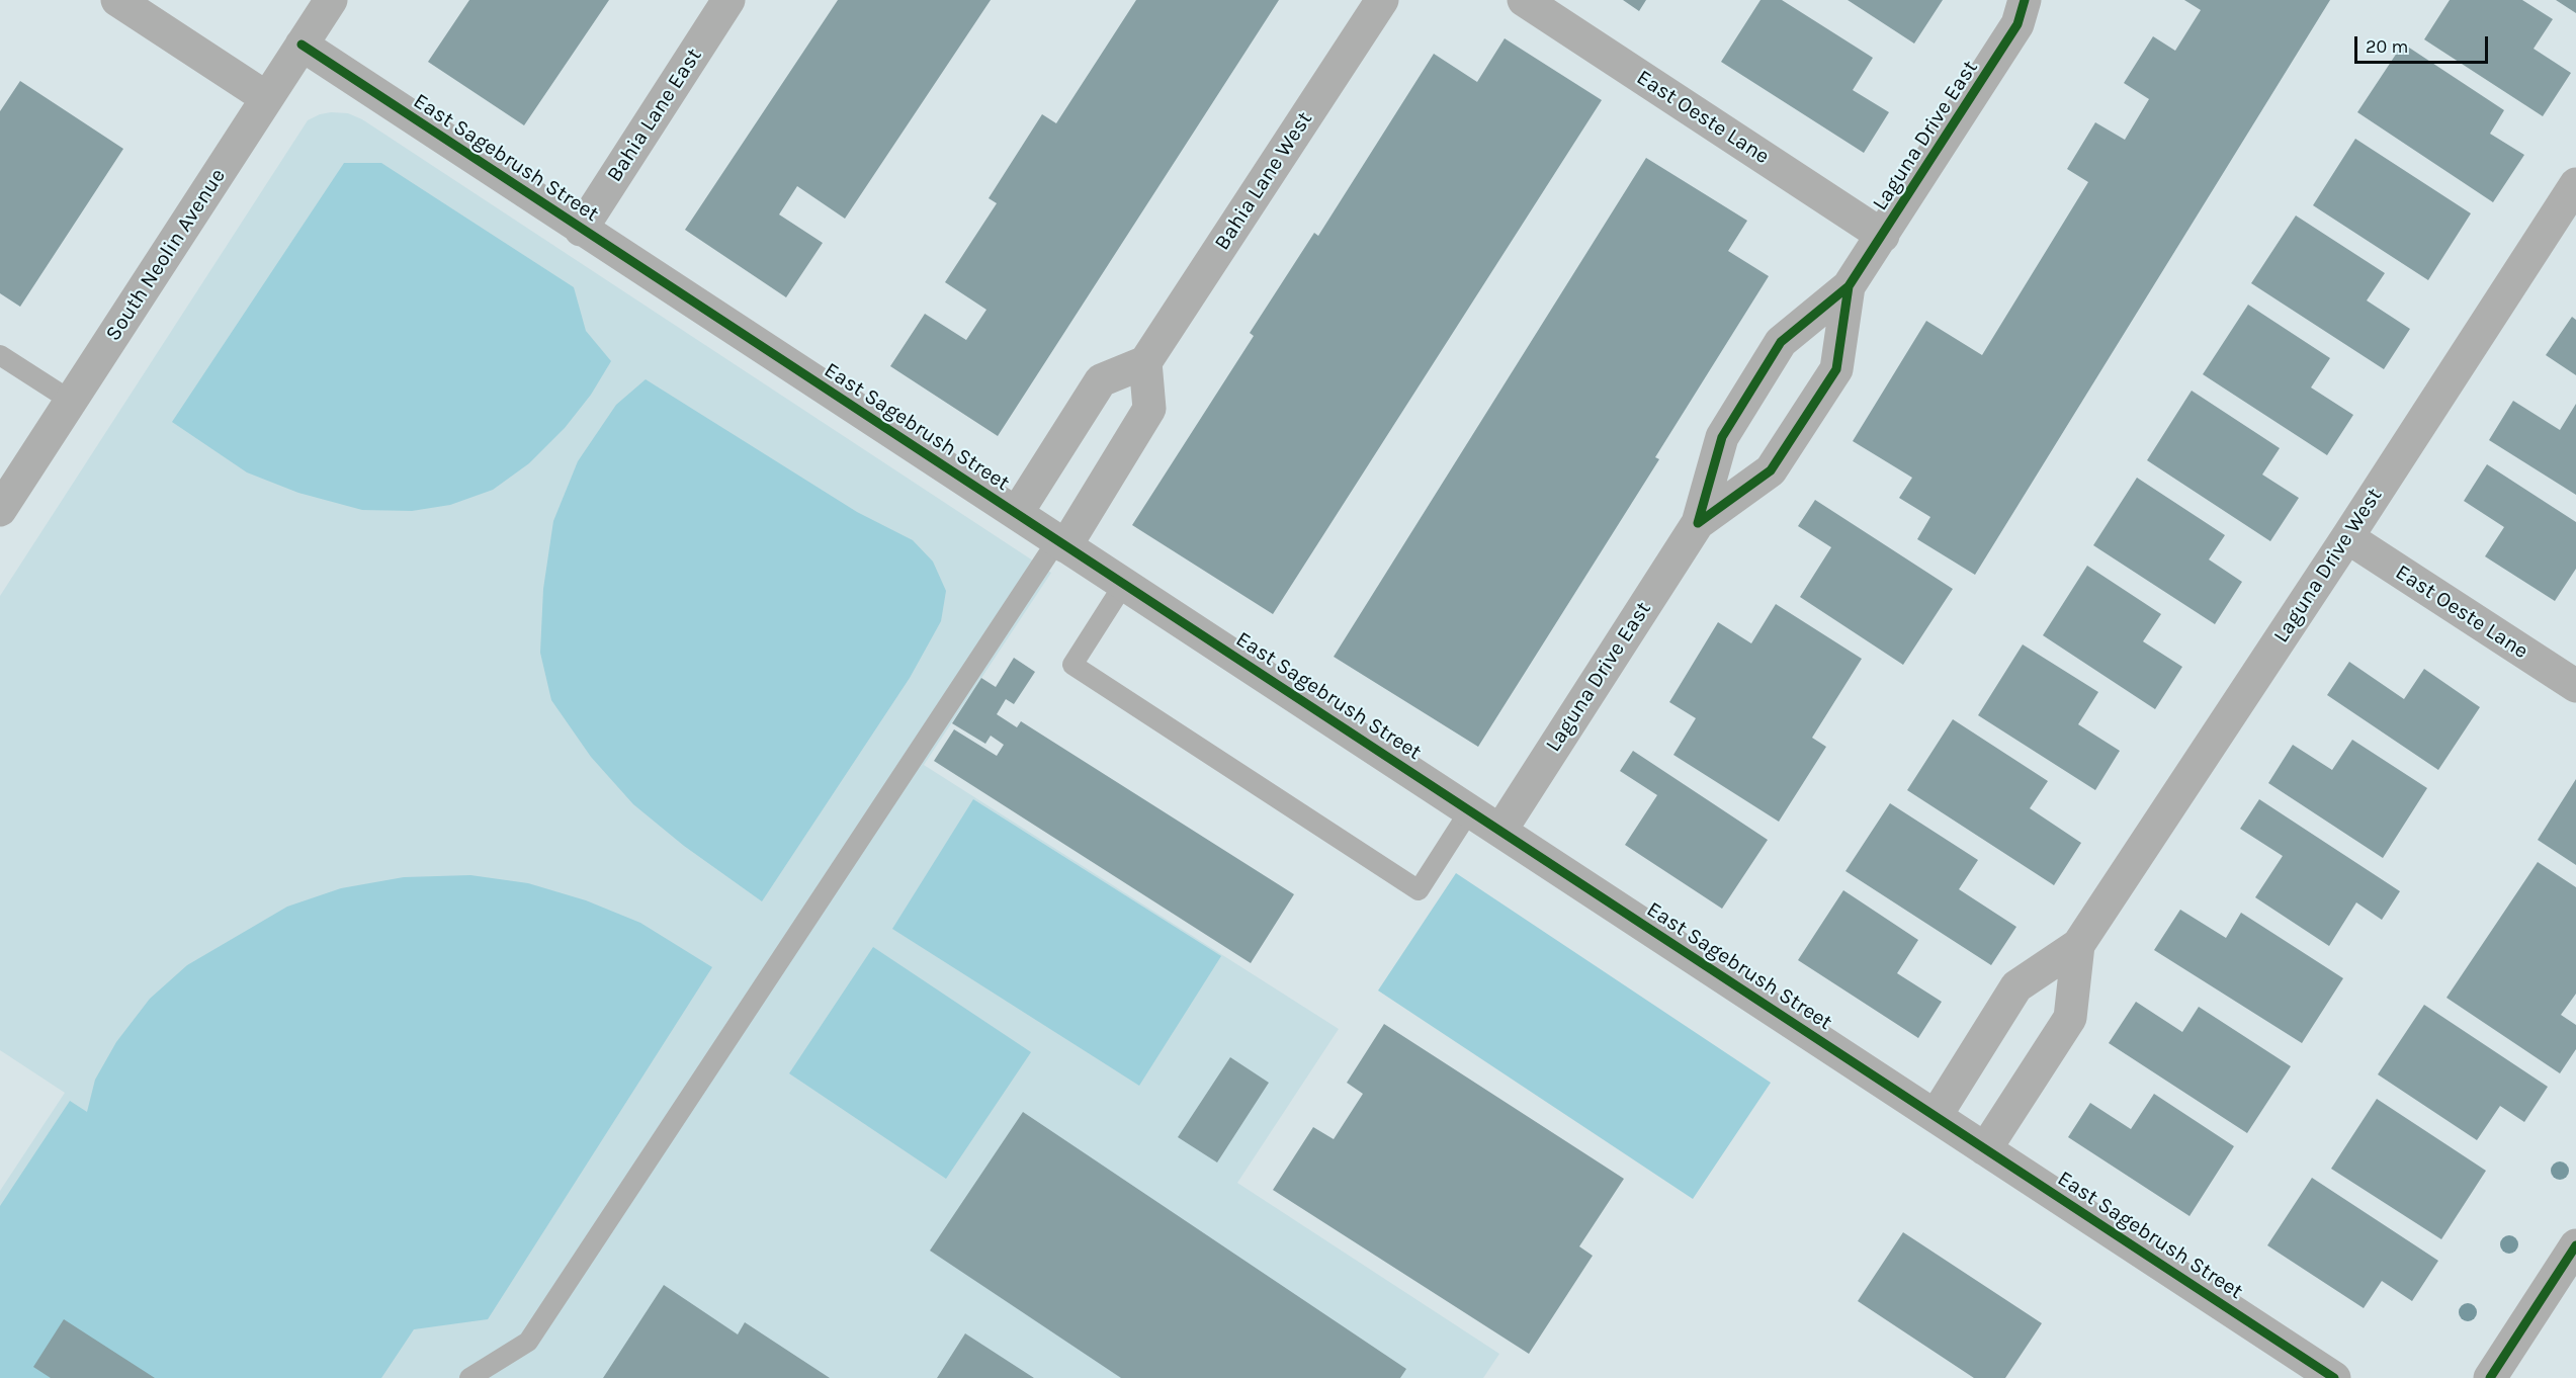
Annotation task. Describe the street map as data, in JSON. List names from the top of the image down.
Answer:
{
  "streets": {
    "street": [
      "Bahia Lane East",
      "East Oeste Lane",
      "Laguna Drive East",
      "East Sagebrush Street",
      "Bahia Lane West",
      "South Neolin Avenue",
      "Laguna Drive West"
    ]
  },
  "crossings": [
    ["Bahia Lane East", "East Sagebrush Street"],
    ["East Oeste Lane", "Laguna Drive East"],
    ["East Oeste Lane", "Laguna Drive West"],
    ["Laguna Drive East", "East Sagebrush Street"],
    ["East Sagebrush Street", "South Neolin Avenue"],
    ["East Sagebrush Street", "Laguna Drive West"]
  ],
  "scale_bar": "20 m"
}
